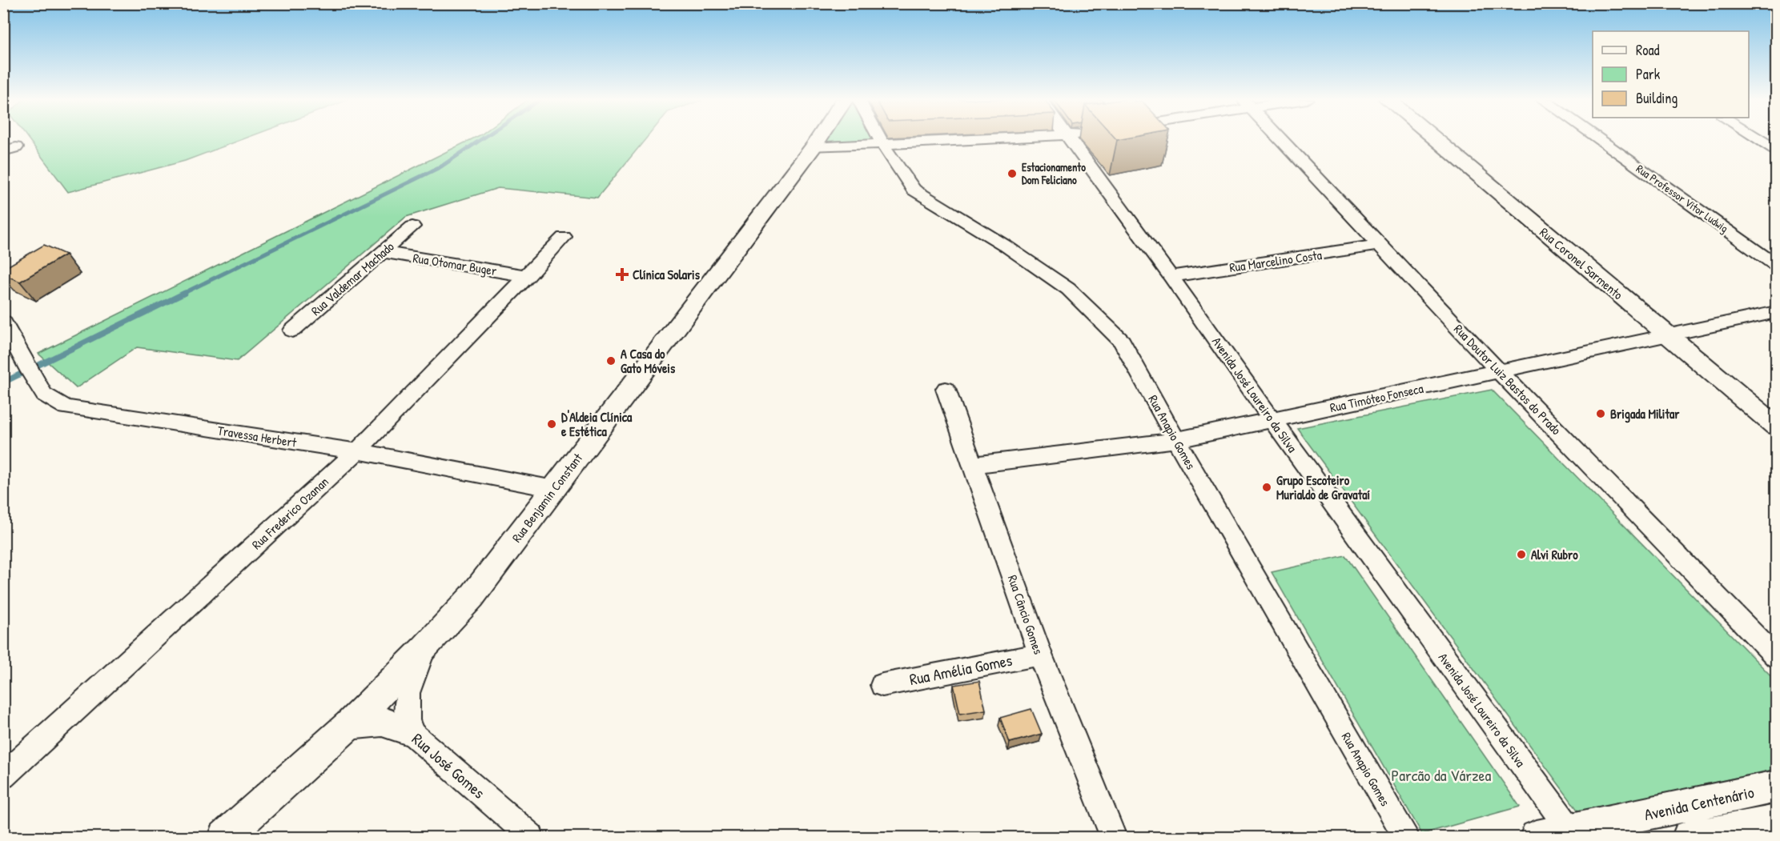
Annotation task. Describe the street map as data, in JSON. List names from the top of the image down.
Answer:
{
  "streets": {
    "main road": ["Rua Coronel Sarmento", "Rua Benjamin Constant", "Avenida Centenário"],
    "street": [
      "Rua Professor Vitor Ludwig",
      "Rua Marcelino Costa",
      "Rua Otomar Buger",
      "Rua Valdemar Machado",
      "Rua Doutor Luiz Bastos do Prado",
      "Avenida José Loureiro da Silva",
      "Rua Timóteo Fonseca",
      "Rua Anapio Gomes",
      "Travessa Herbert",
      "Rua Frederico Ozanan",
      "Rua Câncio Gomes",
      "Rua Amélia Gomes",
      "Rua José Gomes"
    ]
  },
  "crossings": [
    ["Rua Marcelino Costa", "Rua Doutor Luiz Bastos do Prado"],
    ["Rua Marcelino Costa", "Avenida José Loureiro da Silva"],
    ["Rua Coronel Sarmento", "Rua Timóteo Fonseca"],
    ["Rua Otomar Buger", "Rua Valdemar Machado"],
    ["Rua Otomar Buger", "Rua Frederico Ozanan"],
    ["Rua Doutor Luiz Bastos do Prado", "Rua Timóteo Fonseca"],
    ["Avenida José Loureiro da Silva", "Rua Timóteo Fonseca"],
    ["Avenida José Loureiro da Silva", "Avenida Centenário"],
    ["Rua Timóteo Fonseca", "Rua Anapio Gomes"],
    ["Rua Timóteo Fonseca", "Rua Câncio Gomes"],
    ["Travessa Herbert", "Rua Benjamin Constant"],
    ["Travessa Herbert", "Rua Frederico Ozanan"],
    ["Rua Benjamin Constant", "Rua José Gomes"],
    ["Rua Câncio Gomes", "Rua Amélia Gomes"]
  ],
  "parks": ["Parcão da Várzea"],
  "places": {
    "other": [
      "Estacionamento Dom Feliciano",
      "A Casa do Gato Móveis",
      "Brigada Militar",
      "D'Aldeia Clínica e Estética",
      "Grupo Escoteiro Murialdo de Gravataí",
      "Alvi Rubro"
    ],
    "health": ["Clínica Solaris"]
  },
  "legend": ["Road", "Park", "Building"]
}
